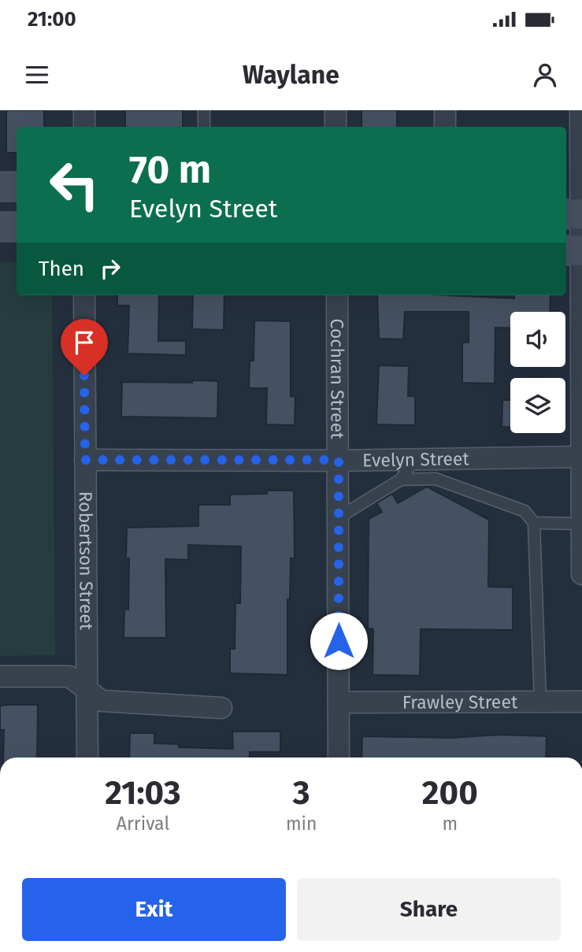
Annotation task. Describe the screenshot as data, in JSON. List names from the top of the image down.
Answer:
{
  "streets": {
    "street": [
      "Cochran Street",
      "Evelyn Street",
      "Robertson Street",
      "Frawley Street"
    ]
  },
  "crossings": [
    ["Cochran Street", "Evelyn Street"],
    ["Cochran Street", "Frawley Street"],
    ["Evelyn Street", "Robertson Street"]
  ],
  "page": {
    "status": "21:00",
    "header": "Waylane",
    "turn": ["70 m", "Evelyn Street"],
    "then": "Then",
    "eta": [
      "21:03",
      "Arrival",
      "3",
      "min",
      "200",
      "m"
    ],
    "buttons": ["Exit", "Share"]
  }
}
